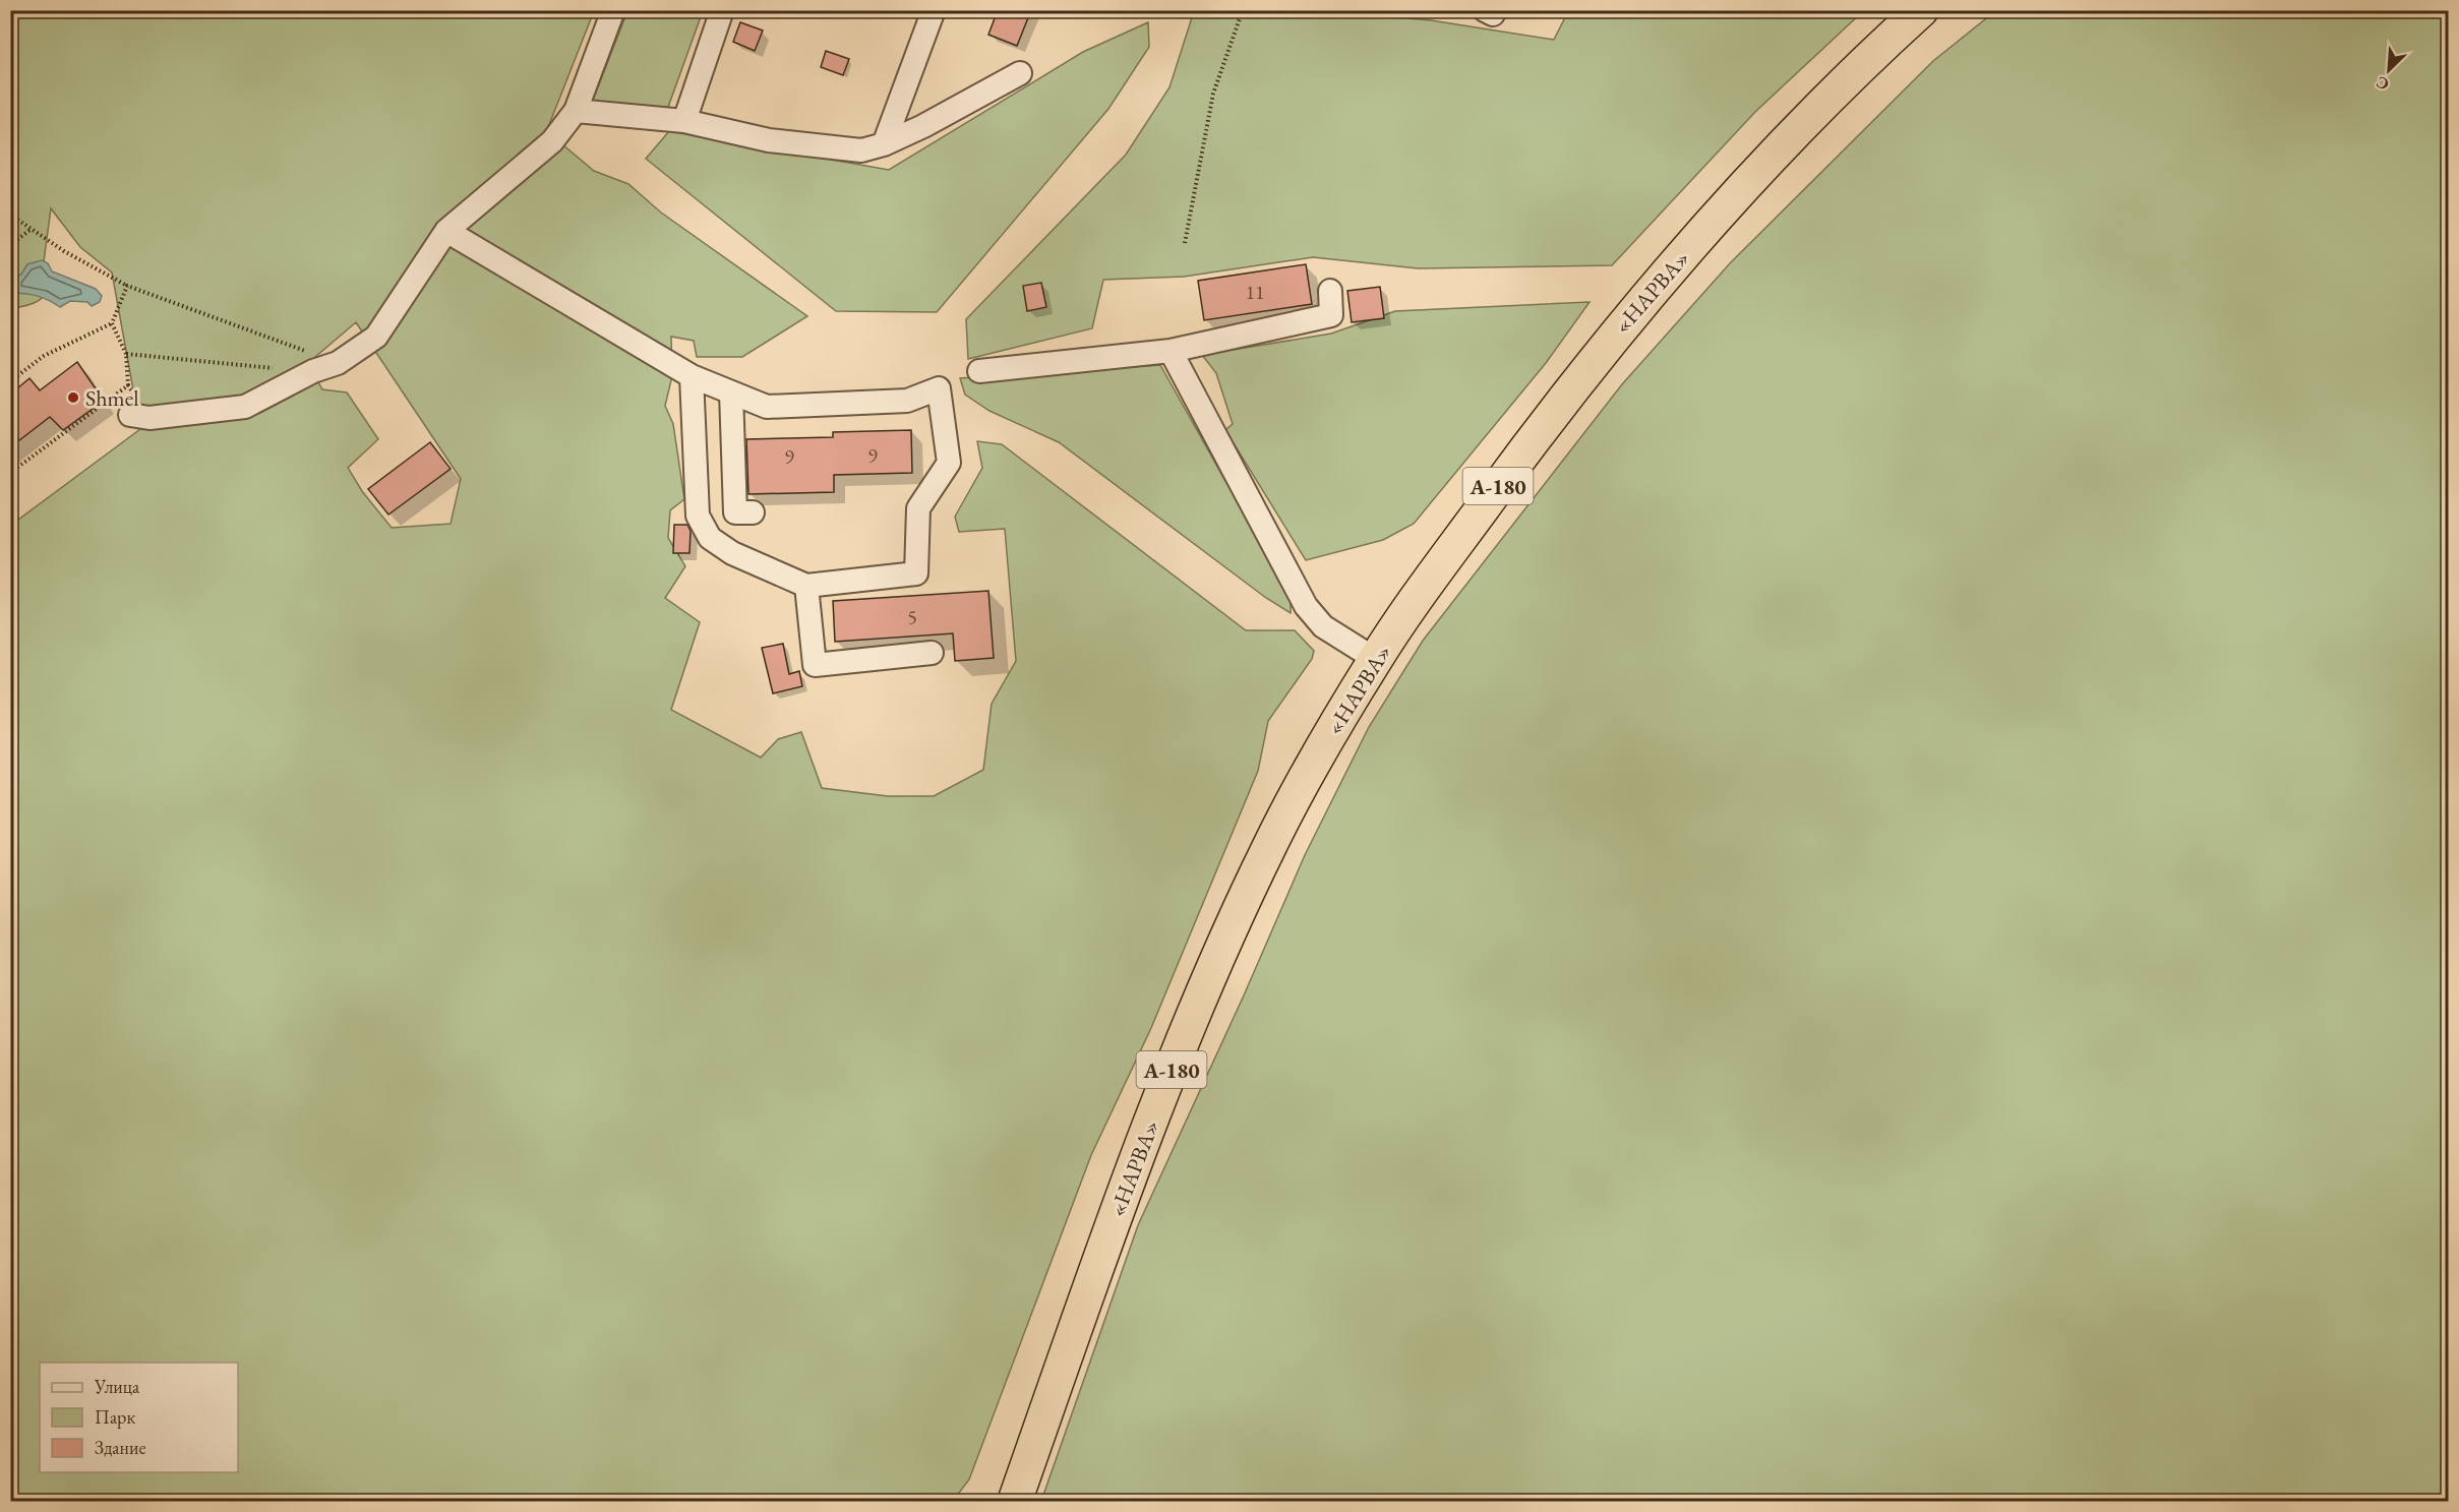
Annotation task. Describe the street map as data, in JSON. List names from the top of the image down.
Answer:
{
  "streets": {
    "highway": ["«НАРВА»", "А-180"]
  },
  "places": ["Shmel"],
  "house_numbers": [
    "11",
    "9",
    "9",
    "5"
  ],
  "legend": ["Улица", "Парк", "Здание"],
  "north": "bottom left"
}
